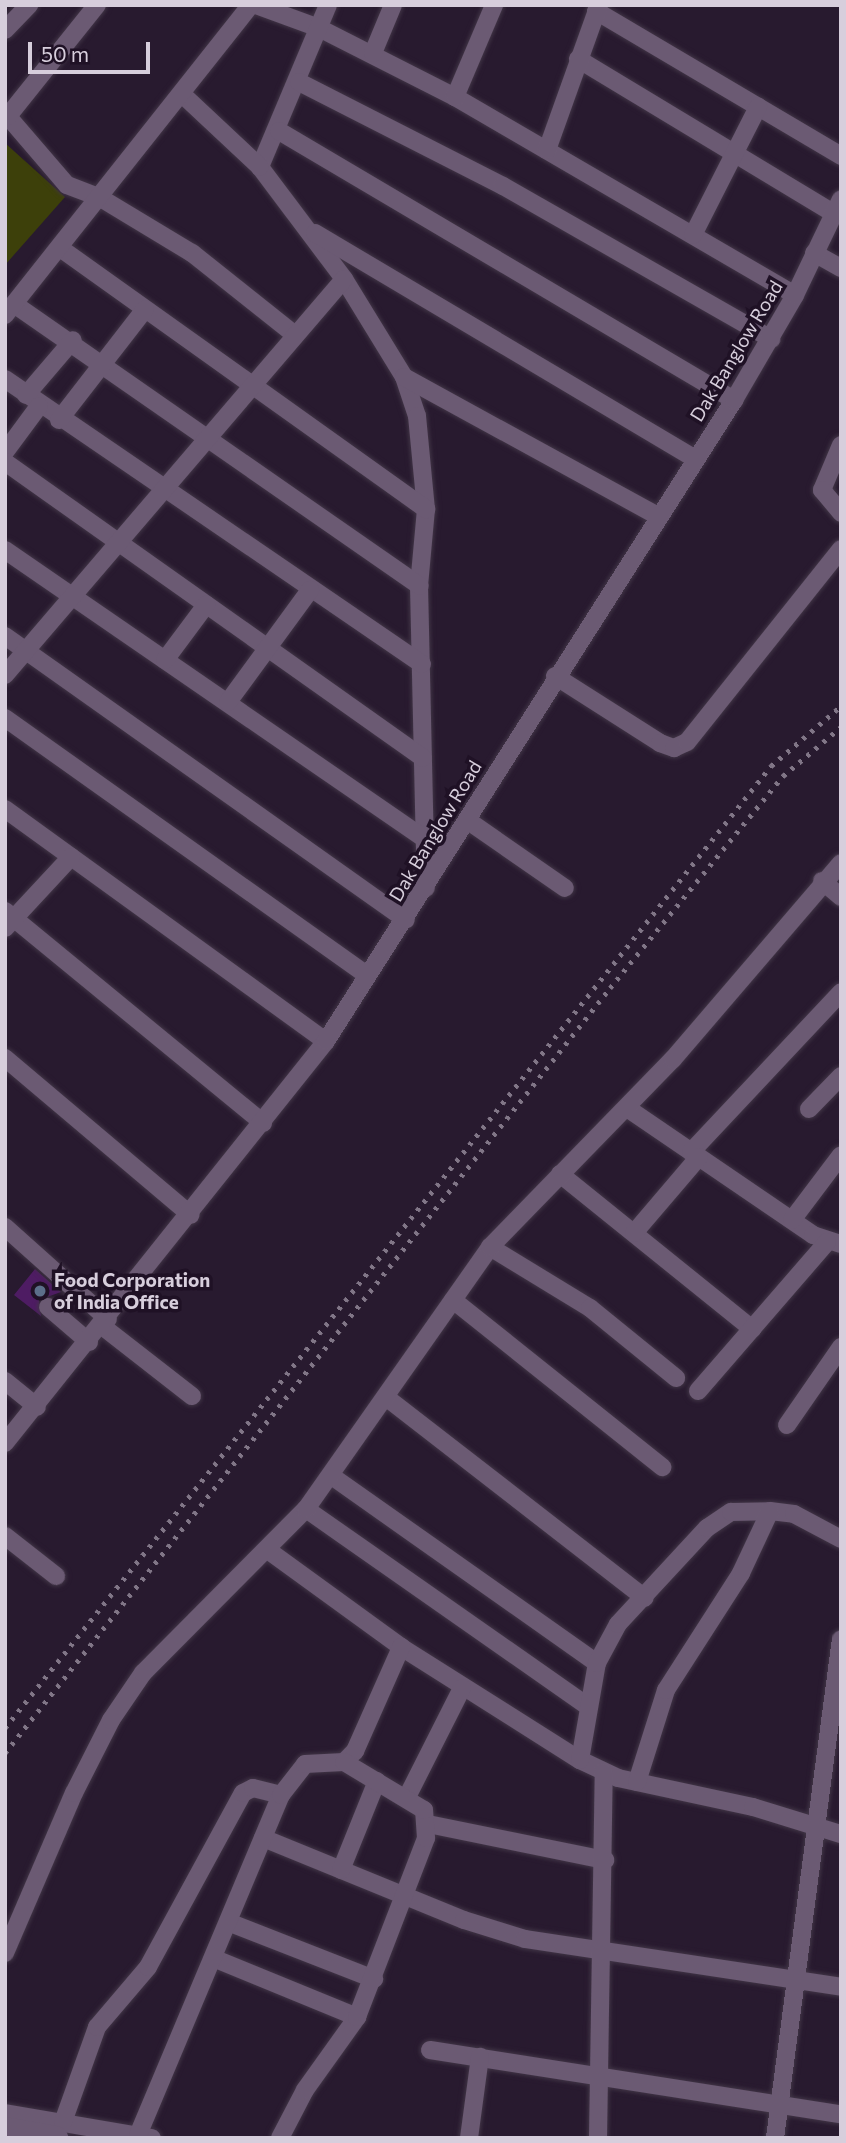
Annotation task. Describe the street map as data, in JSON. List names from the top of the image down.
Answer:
{
  "streets": {
    "street": ["Dak Banglow Road"]
  },
  "places": ["Food Corporation of India Office"],
  "scale_bar": "50 m"
}
